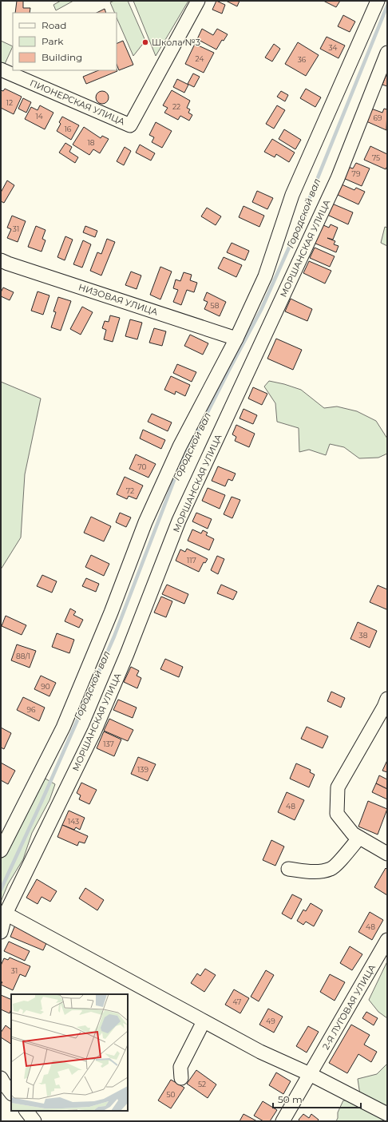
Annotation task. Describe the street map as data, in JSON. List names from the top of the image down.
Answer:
{
  "streets": {
    "street": [
      "ПИОНЕРСКАЯ УЛИЦА",
      "МОРШАНСКАЯ УЛИЦА",
      "НИЗОВАЯ УЛИЦА",
      "2-Я ЛУГОВАЯ УЛИЦА"
    ]
  },
  "water": ["Городской вал"],
  "places": ["Школа №3"],
  "house_numbers": [
    "34",
    "24",
    "36",
    "12",
    "22",
    "14",
    "69",
    "16",
    "18",
    "75",
    "79",
    "31",
    "58",
    "70",
    "72",
    "117",
    "38",
    "88/1",
    "90",
    "96",
    "137",
    "139",
    "48",
    "143",
    "48",
    "31",
    "47",
    "49",
    "52",
    "50"
  ],
  "legend": ["Road", "Park", "Building"],
  "scale_bar": "50 m"
}
